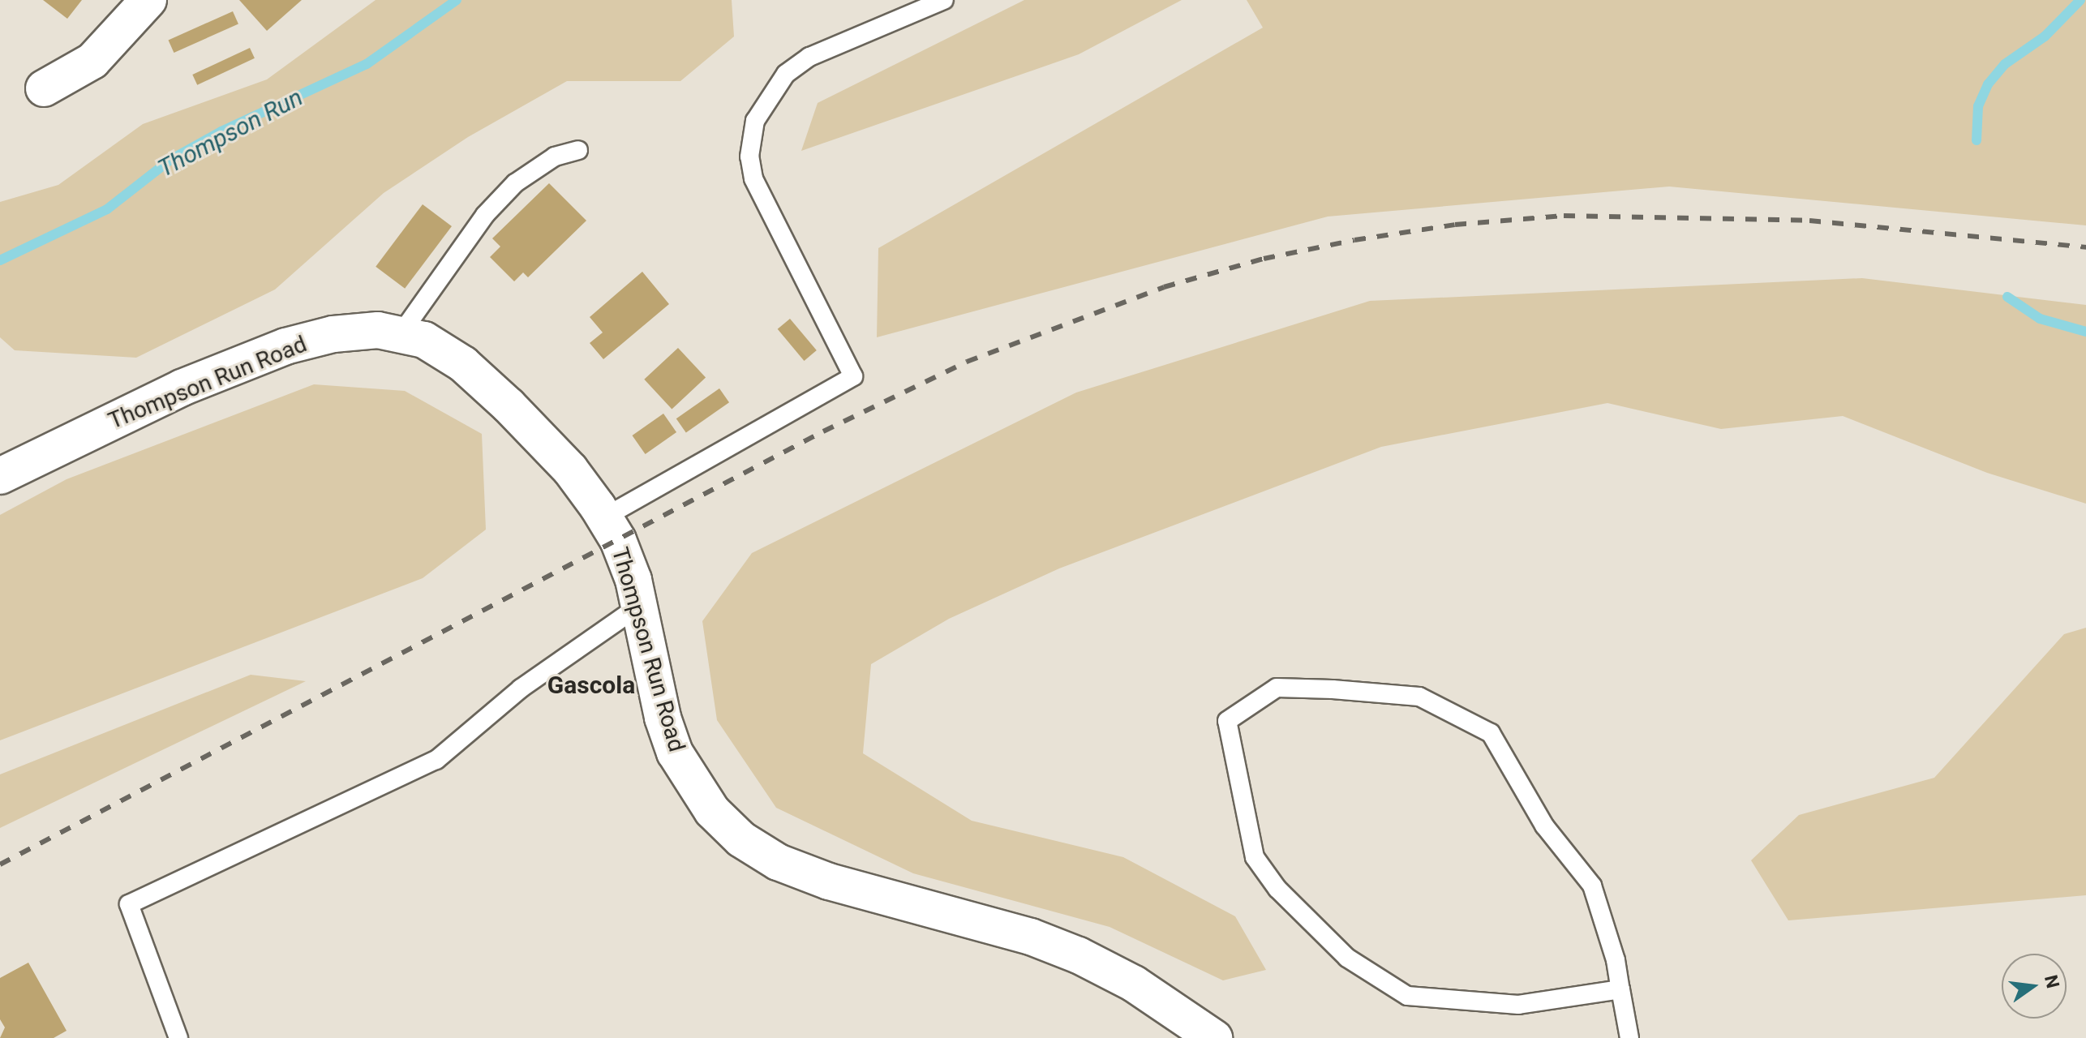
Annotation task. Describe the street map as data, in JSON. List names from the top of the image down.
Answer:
{
  "streets": {
    "street": ["Thompson Run Road"]
  },
  "districts": ["Gascola"],
  "water": ["Thompson Run"],
  "north": "right"
}
